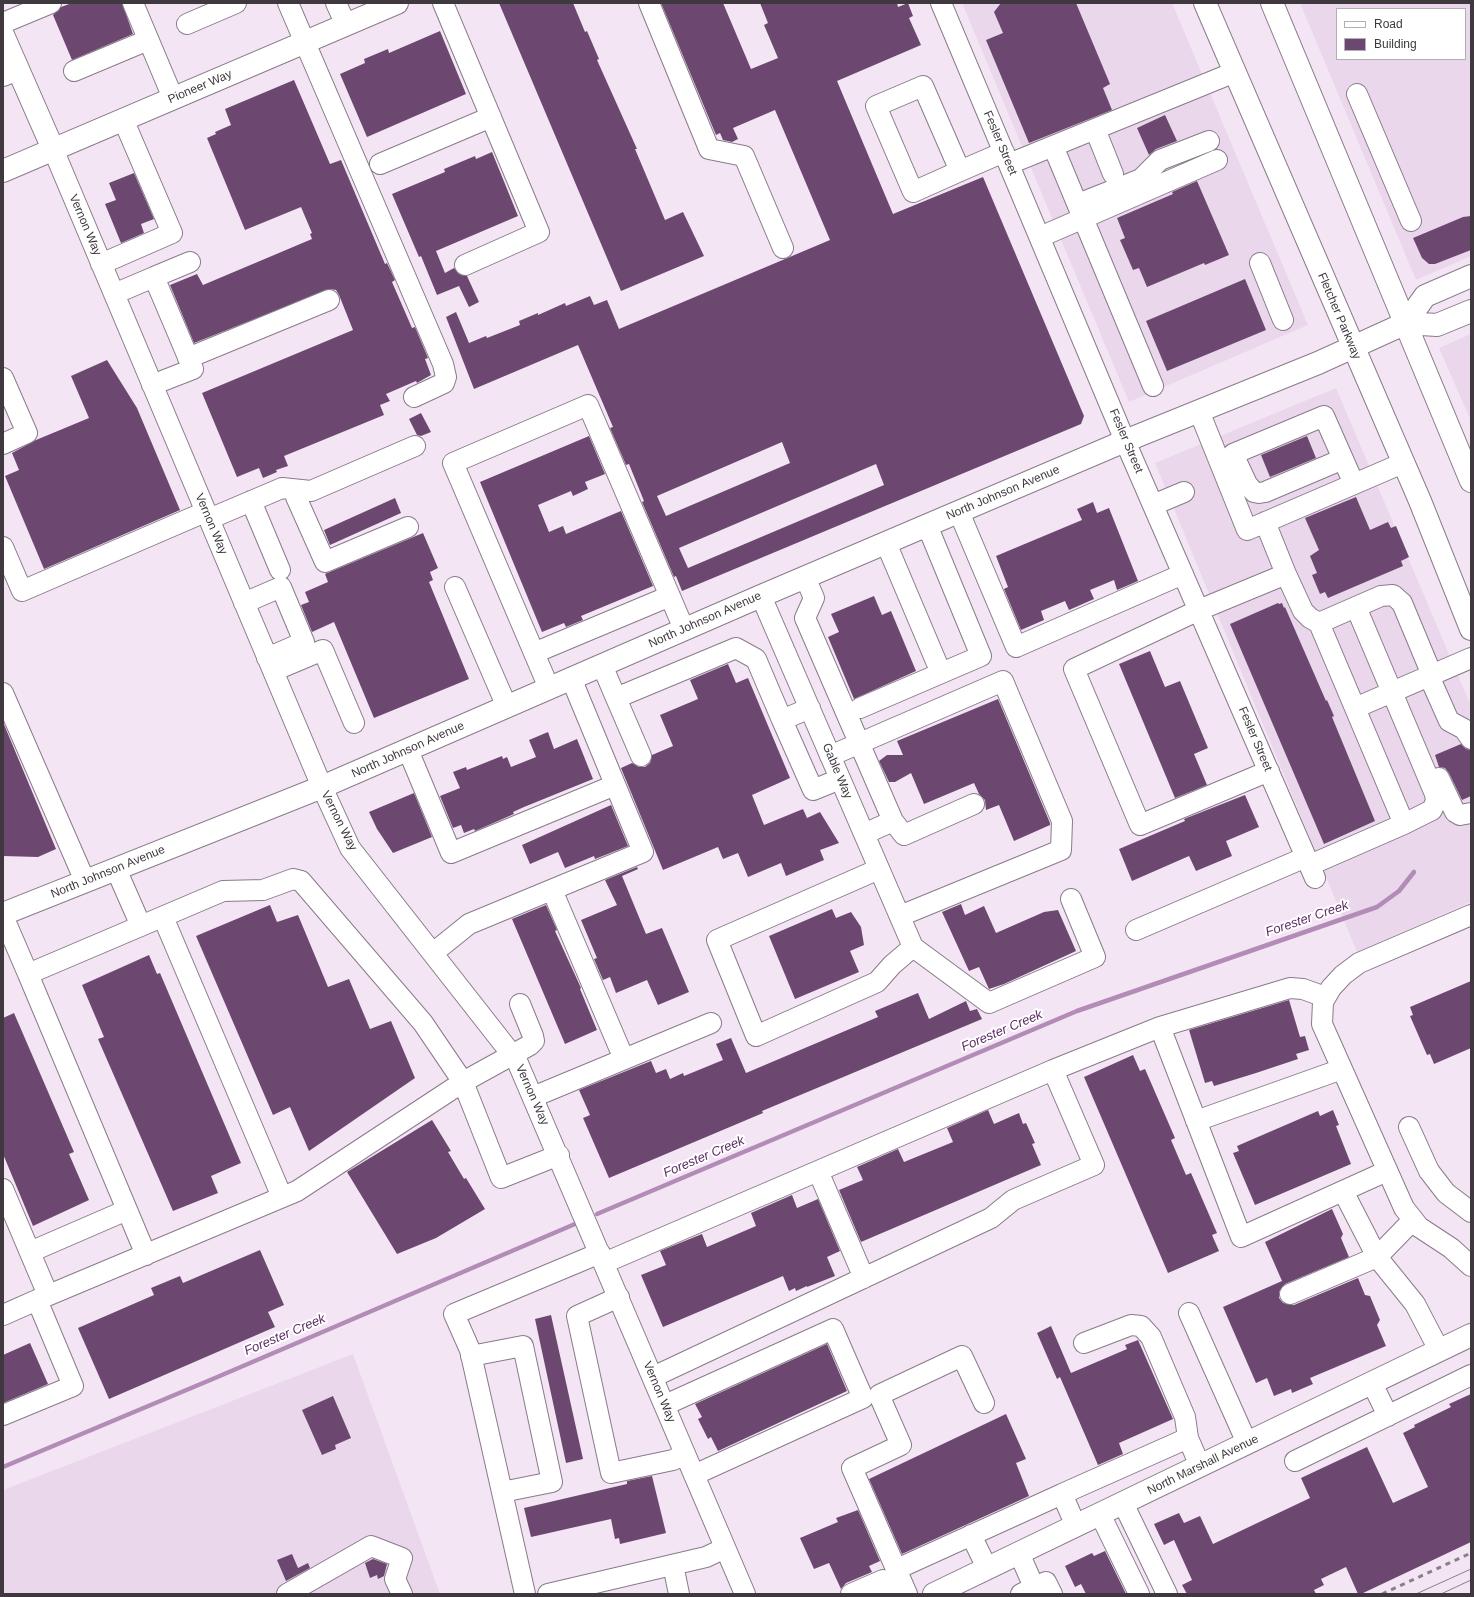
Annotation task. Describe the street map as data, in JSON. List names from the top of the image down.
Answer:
{
  "streets": {
    "main road": [
      "Pioneer Way",
      "Vernon Way",
      "Fletcher Parkway",
      "North Johnson Avenue",
      "North Marshall Avenue"
    ],
    "street": ["Fesler Street", "Gable Way"]
  },
  "crossings": [
    ["Pioneer Way", "Vernon Way"],
    ["Fesler Street", "North Johnson Avenue"],
    ["Vernon Way", "North Johnson Avenue"],
    ["Fletcher Parkway", "North Johnson Avenue"],
    ["North Johnson Avenue", "Gable Way"]
  ],
  "water": ["Forester Creek"],
  "legend": ["Road", "Building"]
}
